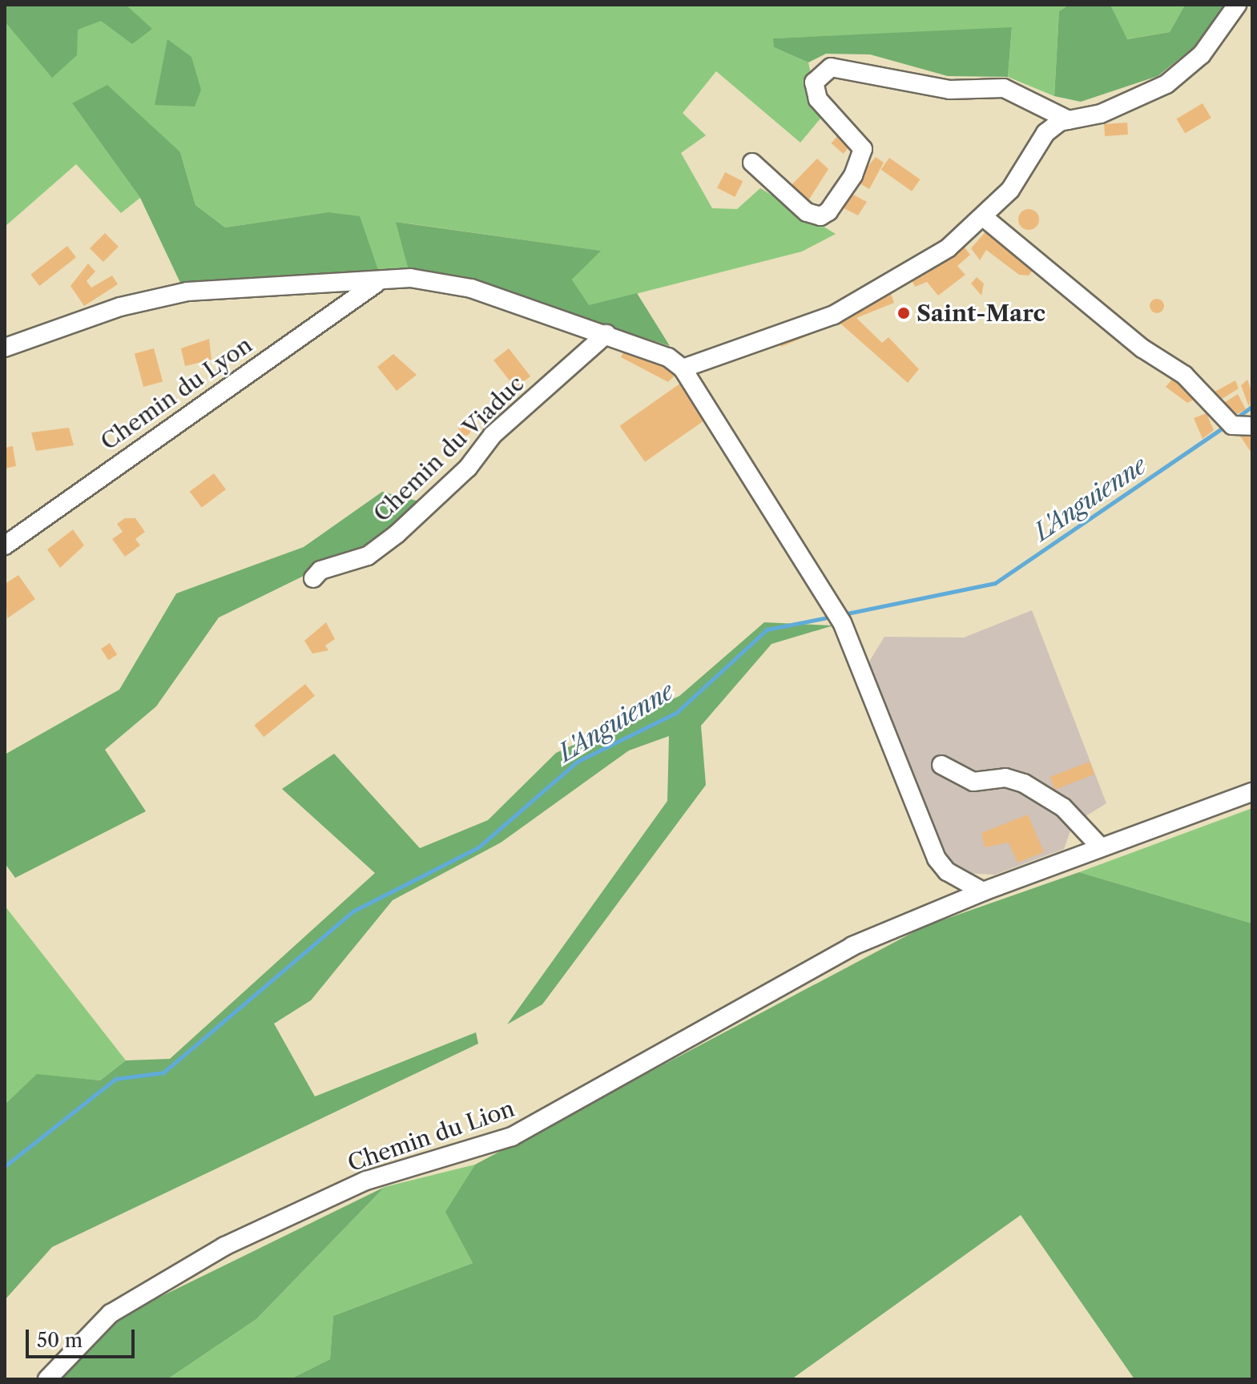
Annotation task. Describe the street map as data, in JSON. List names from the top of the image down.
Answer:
{
  "streets": {
    "street": ["Chemin du Lyon", "Chemin du Viaduc", "Chemin du Lion"]
  },
  "water": ["L'Anguienne"],
  "places": ["Saint-Marc"],
  "scale_bar": "50 m"
}
